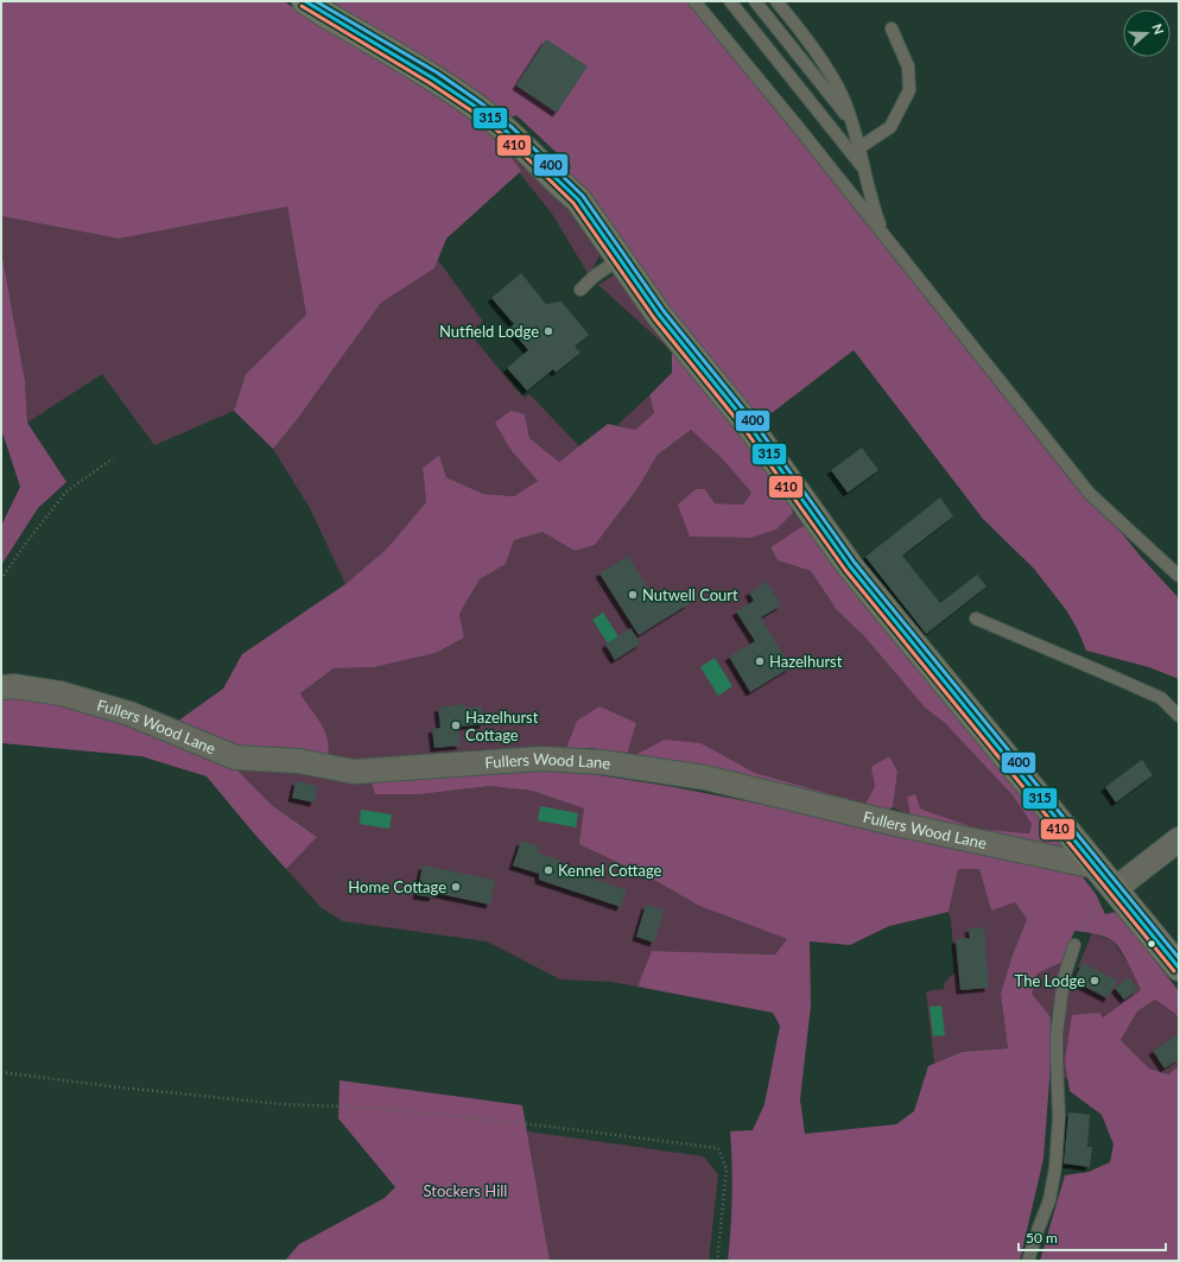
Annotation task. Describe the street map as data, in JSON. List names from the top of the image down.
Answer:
{
  "streets": {
    "street": ["Fullers Wood Lane"]
  },
  "parks": ["Stockers Hill"],
  "places": [
    "Nutfield Lodge",
    "Nutwell Court",
    "Hazelhurst",
    "Hazelhurst Cottage",
    "Kennel Cottage",
    "Home Cottage",
    "The Lodge"
  ],
  "lines": ["transit line 315", "transit line 400", "transit line 410"],
  "scale_bar": "50 m",
  "north": "right"
}
